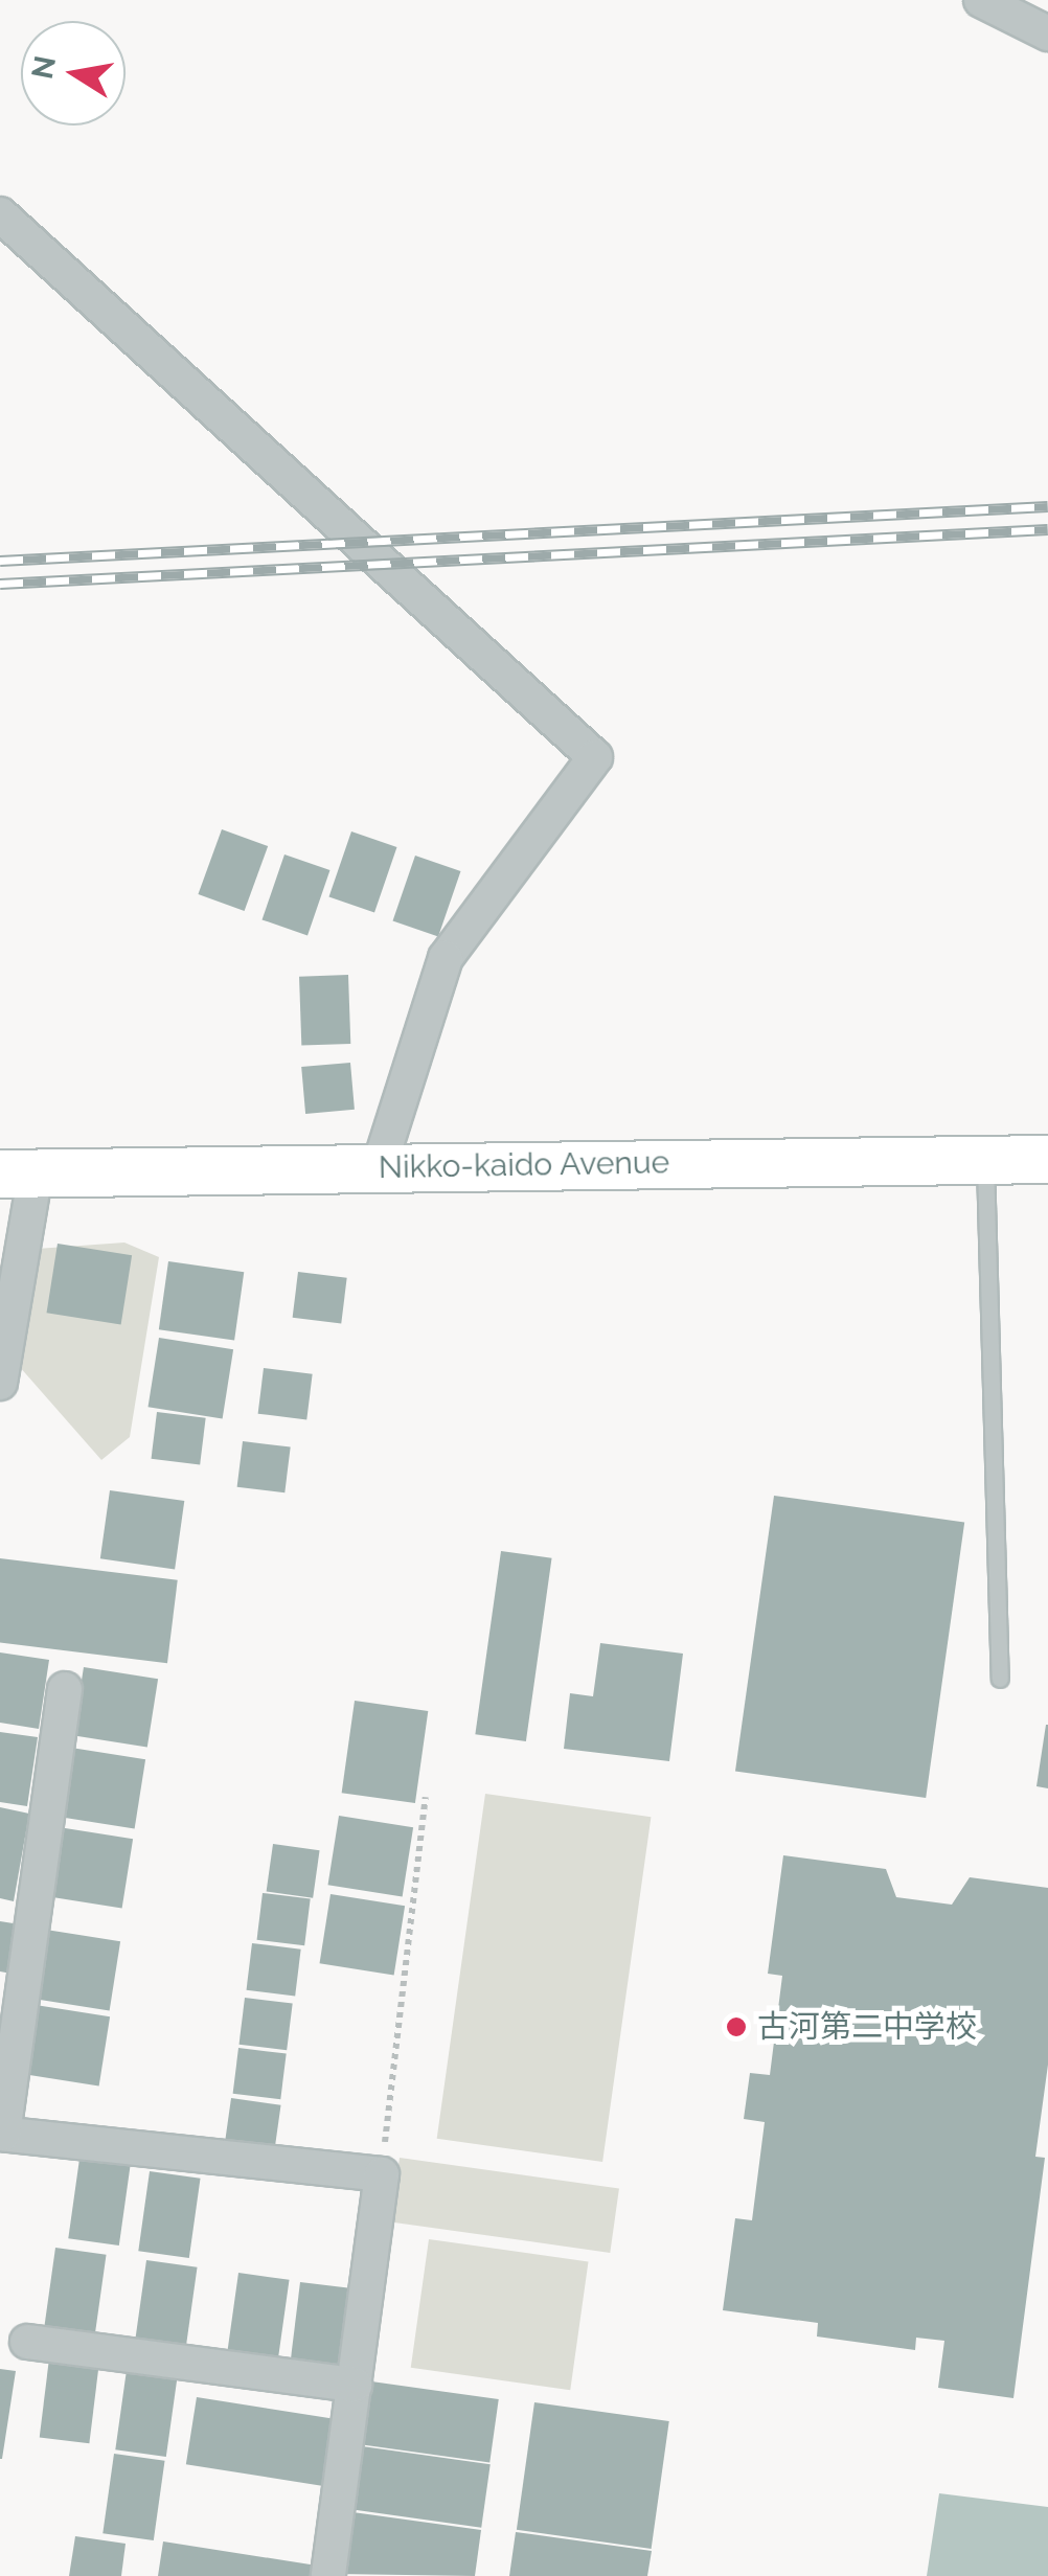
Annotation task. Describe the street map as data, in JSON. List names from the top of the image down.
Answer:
{
  "streets": {
    "main road": ["Nikko-kaido Avenue"]
  },
  "places": ["古河第二中学校"],
  "north": "left"
}
